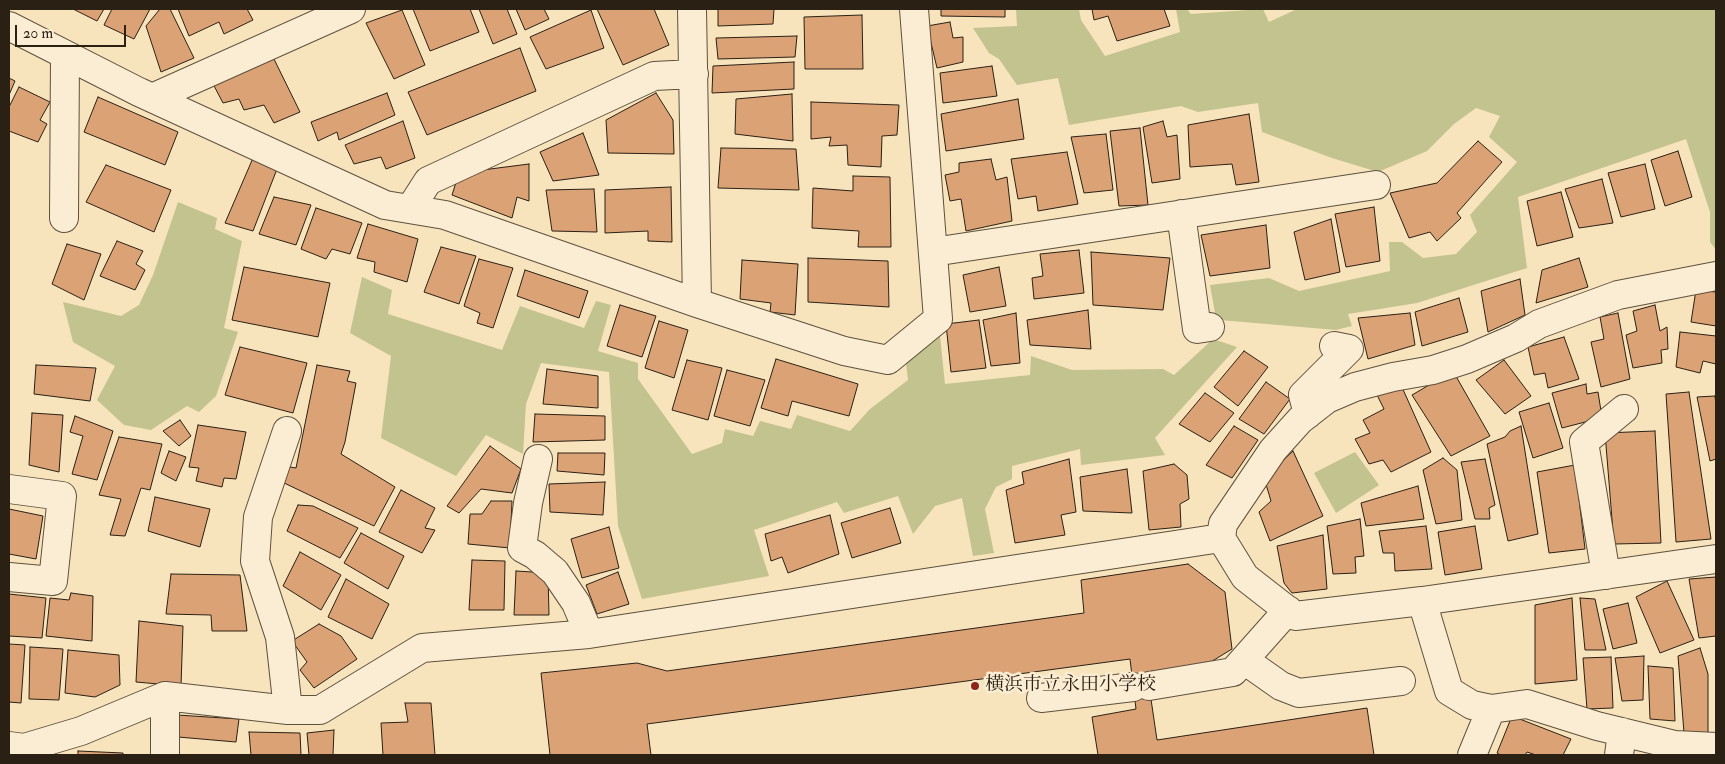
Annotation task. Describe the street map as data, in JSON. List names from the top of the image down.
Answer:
{
  "places": ["横浜市立永田小学校"],
  "scale_bar": "20 m"
}
